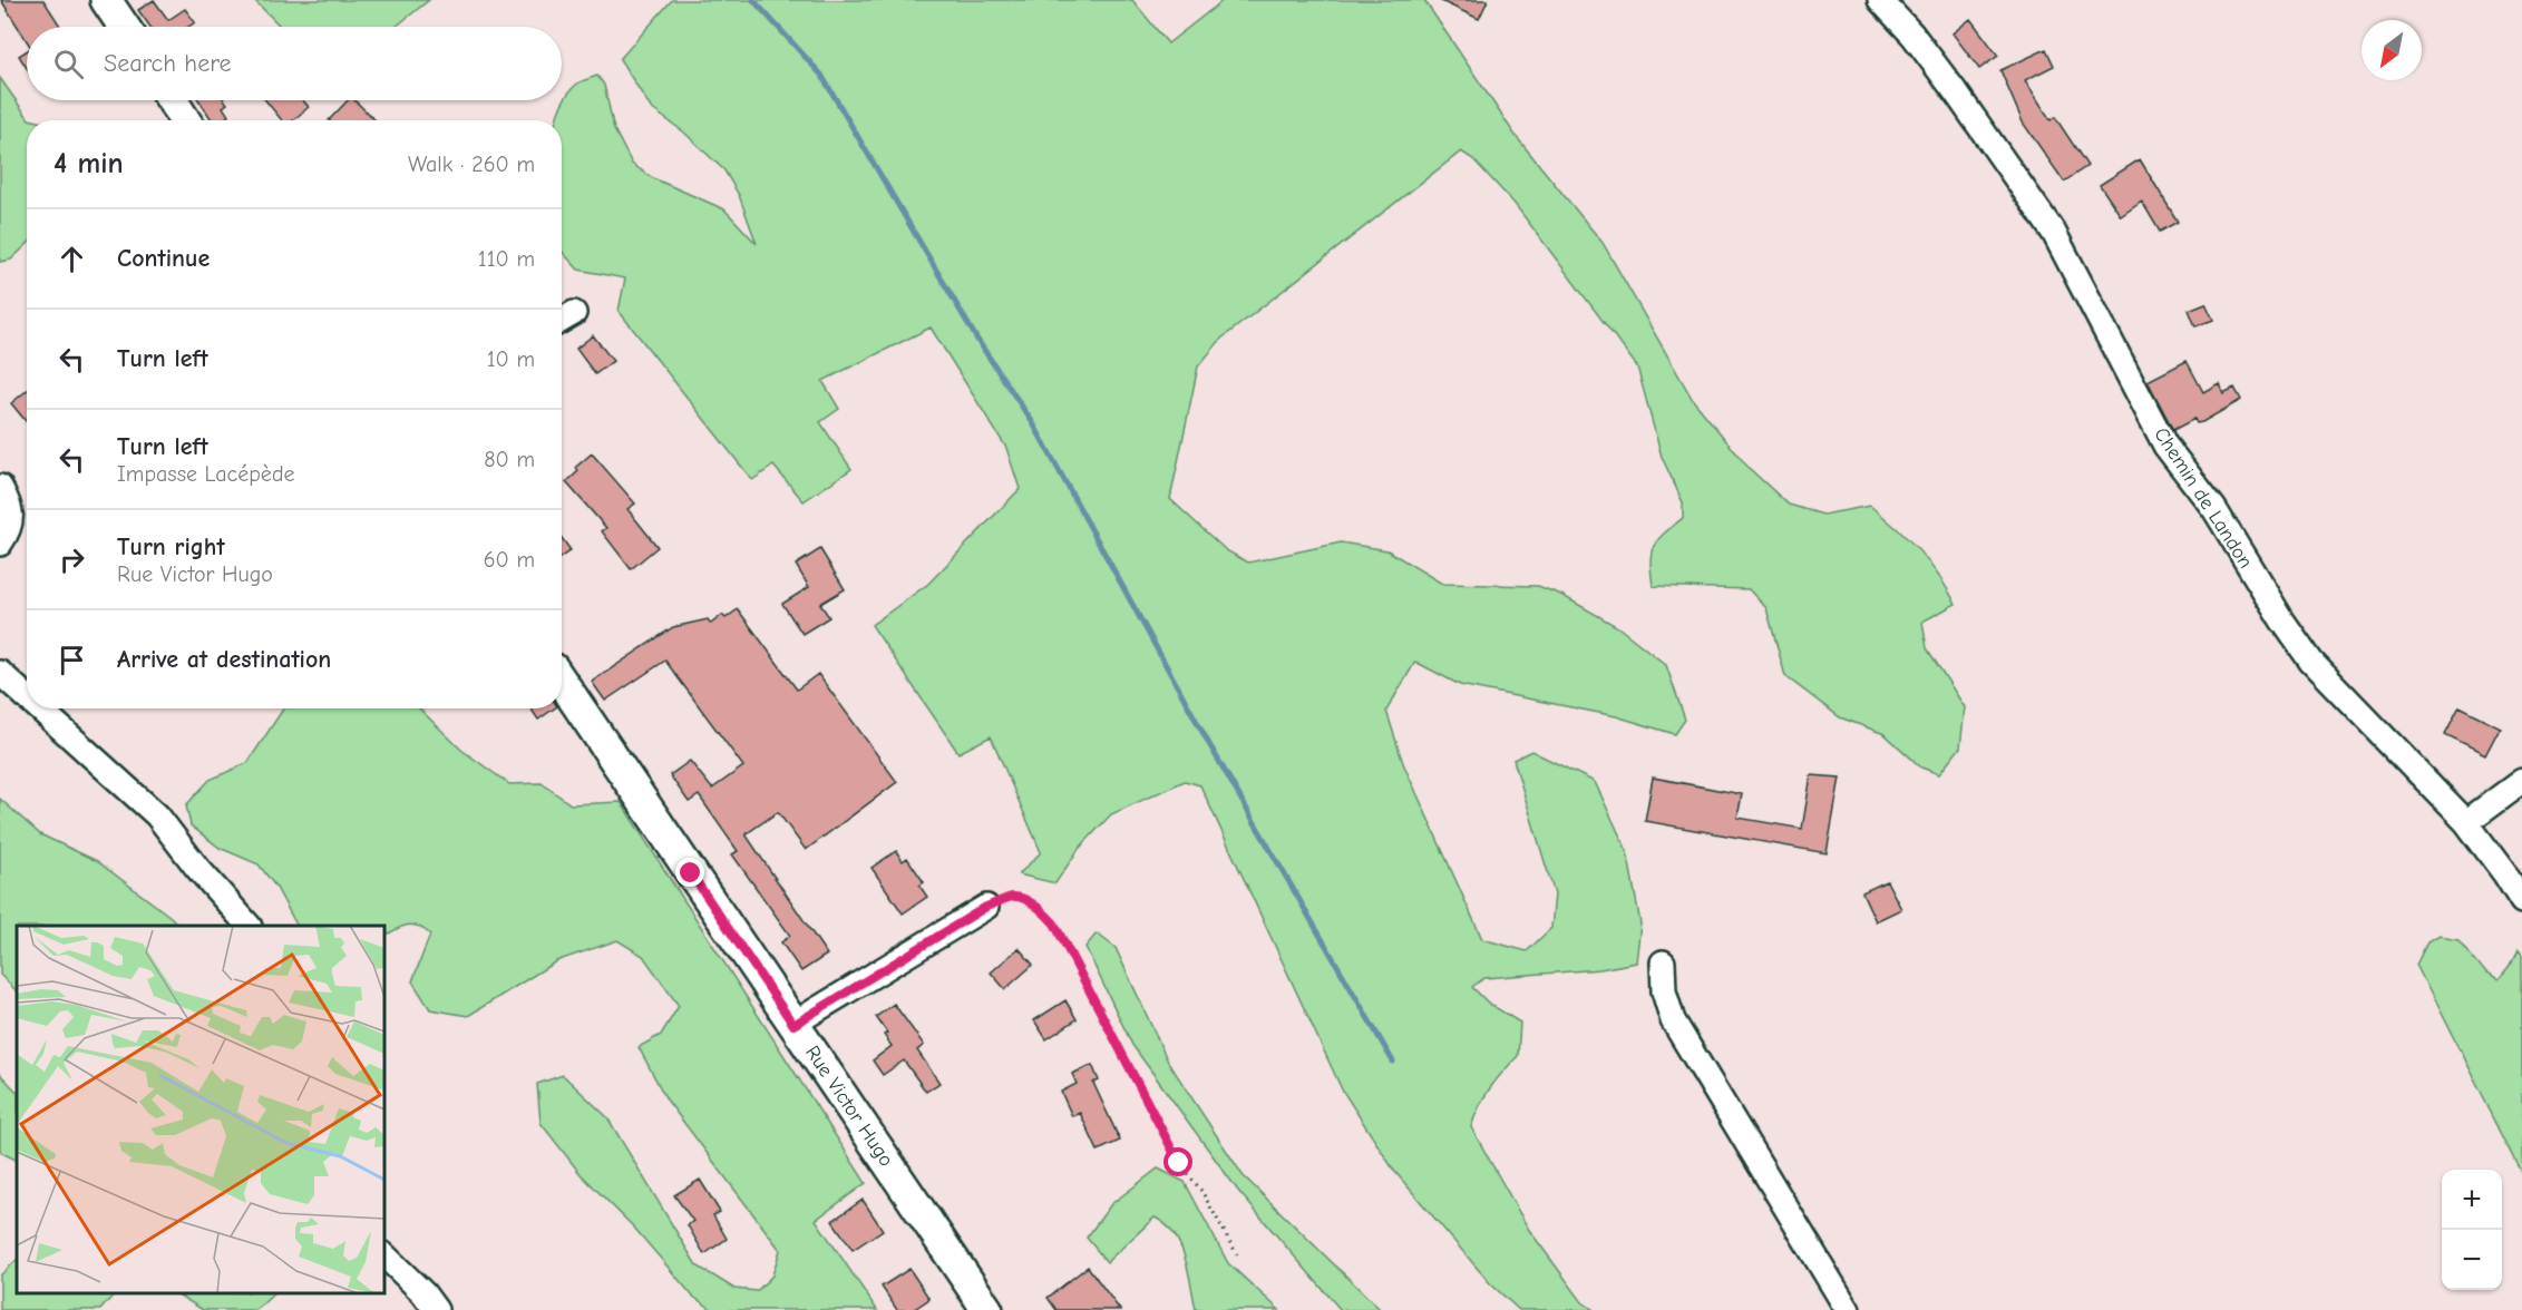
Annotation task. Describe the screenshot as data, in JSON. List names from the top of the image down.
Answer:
{
  "streets": {
    "main road": ["Rue Victor Hugo"],
    "street": ["Chemin de Landon"]
  },
  "north": "bottom left",
  "page": {
    "search": "Search here",
    "heading": ["4 min", "Walk · 260 m"],
    "list": [
      ["Continue", "110 m"],
      ["Turn left", "10 m"],
      ["Turn left", "Impasse Lacépède", "80 m"],
      ["Turn right", "Rue Victor Hugo", "60 m"],
      "Arrive at destination"
    ],
    "map_buttons": ["+", "−"]
  }
}
